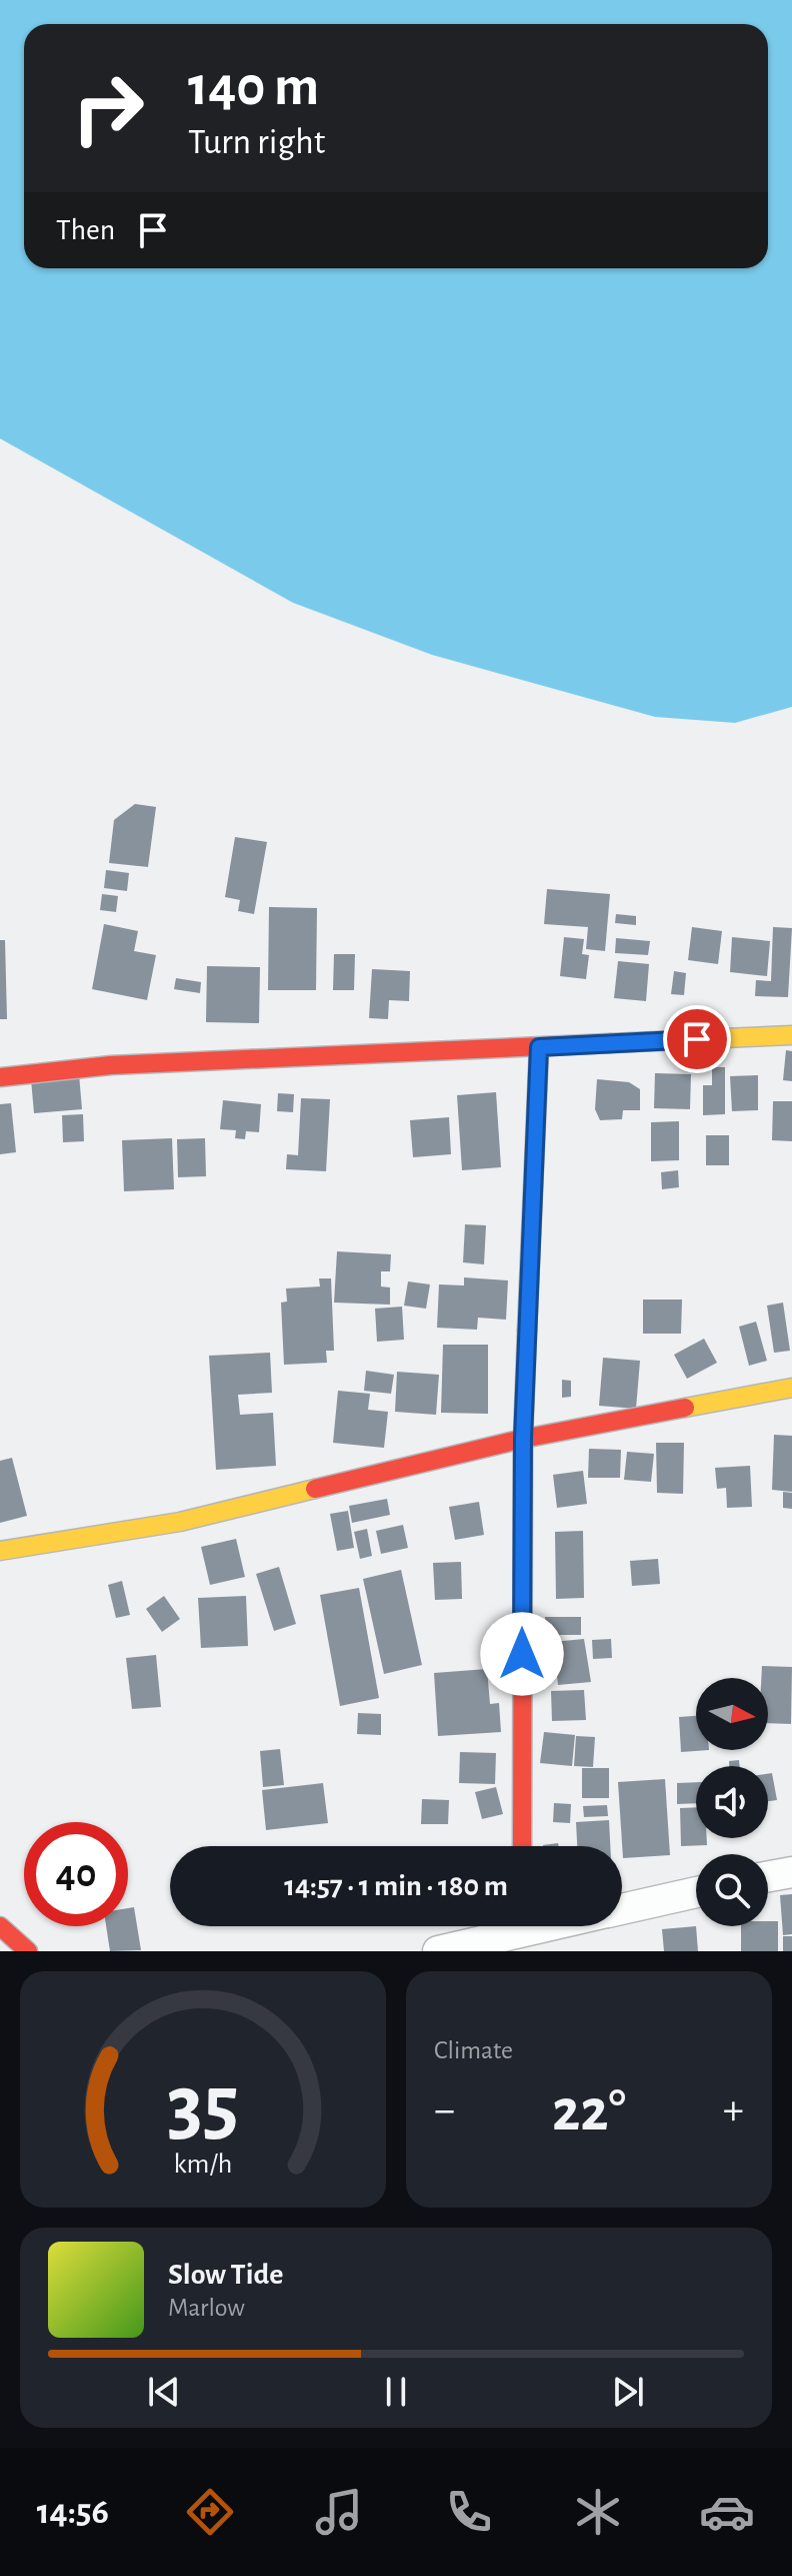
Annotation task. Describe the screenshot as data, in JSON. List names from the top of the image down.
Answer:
{
  "north": "right",
  "page": {
    "turn": ["140 m", "Turn right"],
    "then": "Then",
    "limit": "40",
    "trip": "14:57 · 1 min · 180 m",
    "tile": "Climate",
    "heat": ["−", "22°", "+"],
    "song": ["Slow Tide", "Marlow"],
    "tabs": "14:56",
    "gauge": ["35", "km/h"]
  }
}
